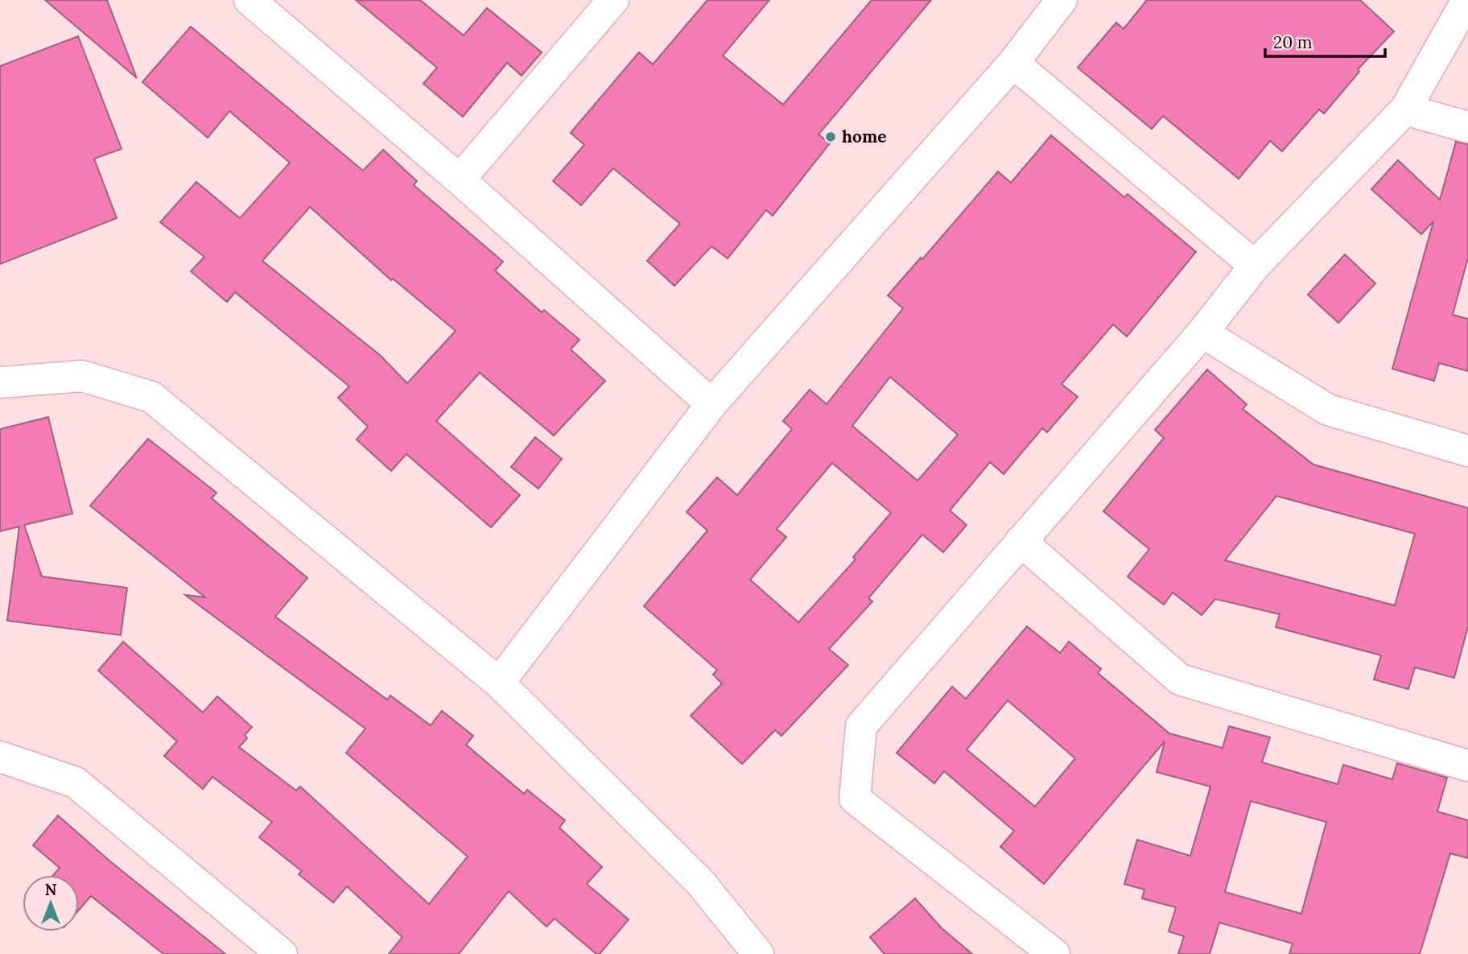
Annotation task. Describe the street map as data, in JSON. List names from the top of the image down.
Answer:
{
  "places": ["home"],
  "scale_bar": "20 m",
  "north": "top"
}
